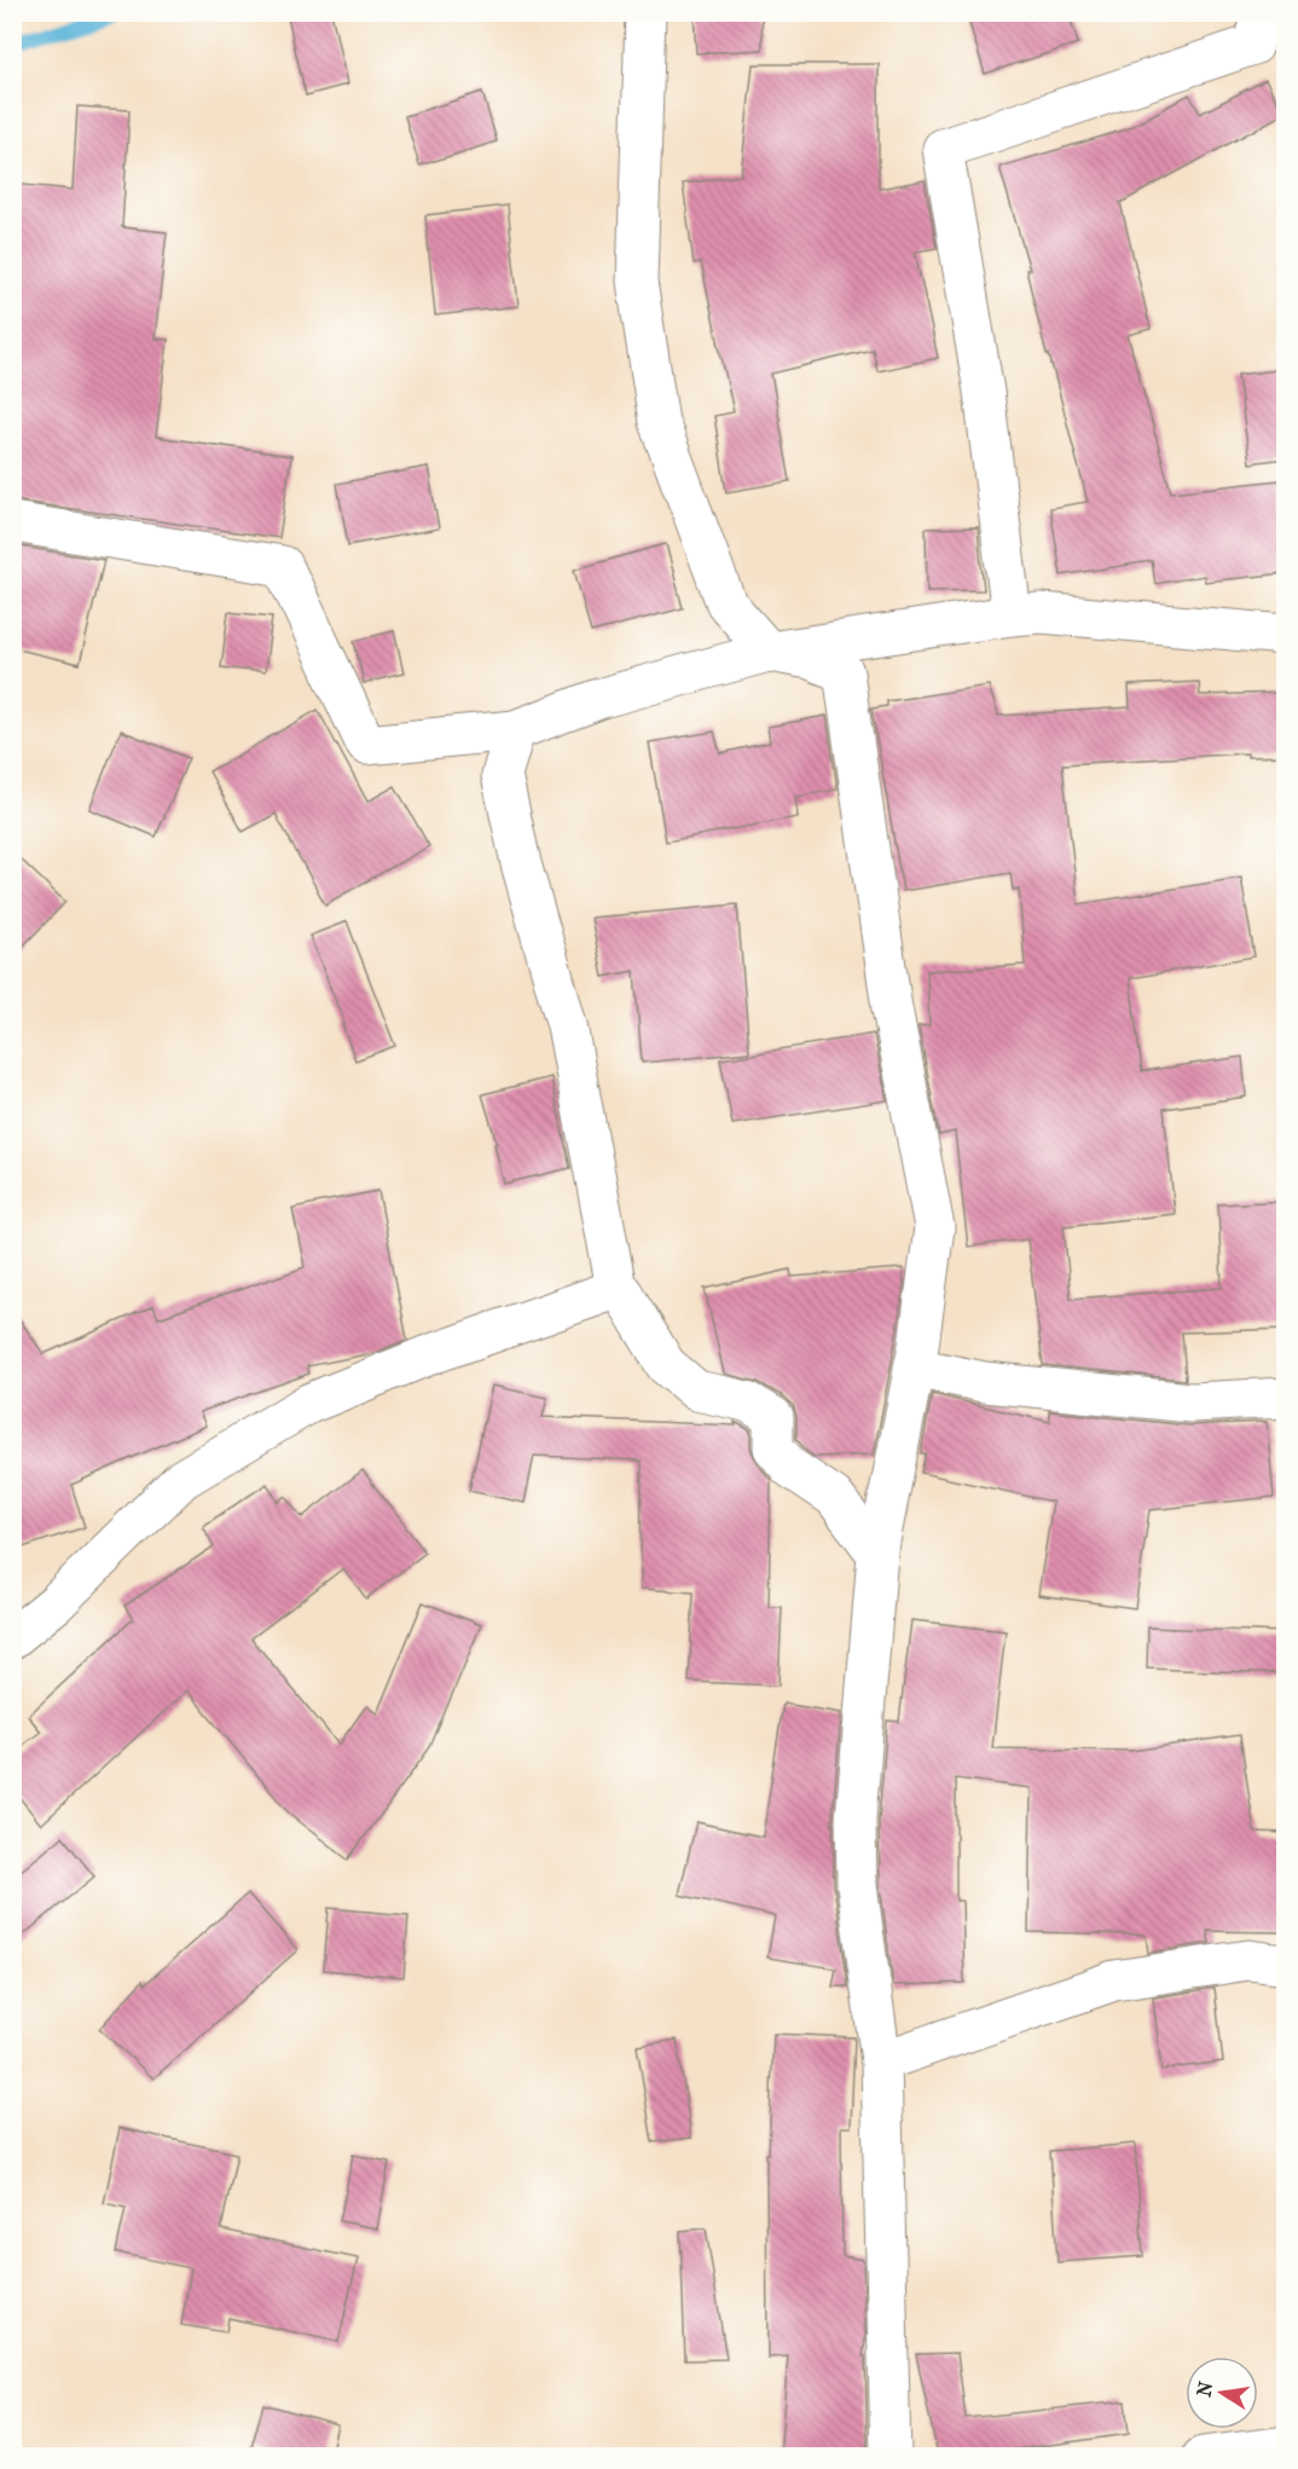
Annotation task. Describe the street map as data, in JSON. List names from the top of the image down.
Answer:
{
  "north": "left"
}
